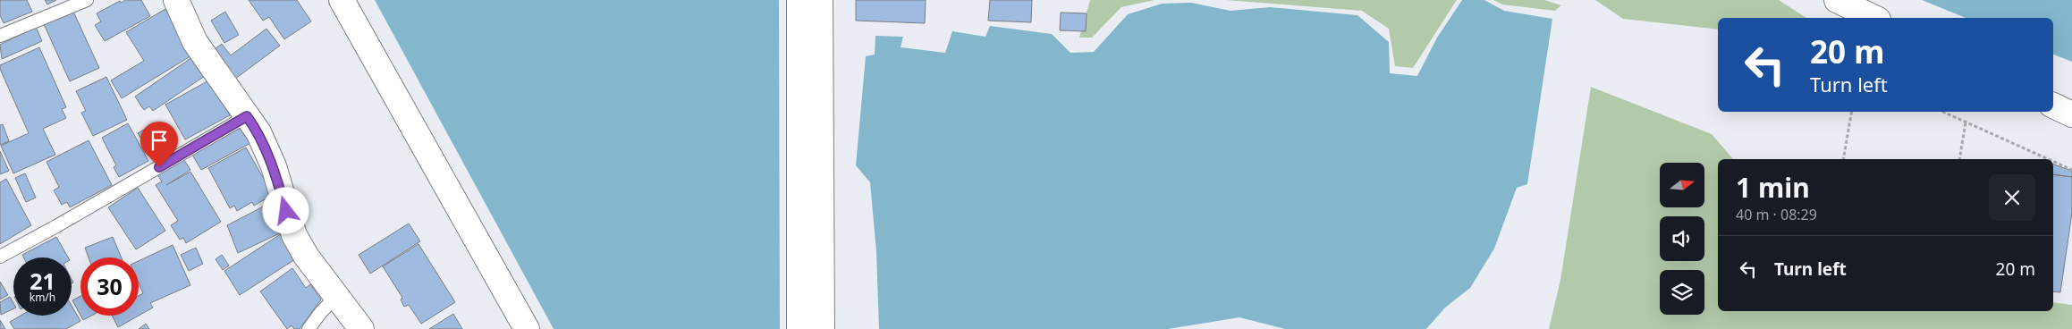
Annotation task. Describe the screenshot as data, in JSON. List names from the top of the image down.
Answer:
{
  "north": "right",
  "page": {
    "turn": ["20 m", "Turn left"],
    "heading": ["1 min", "40 m · 08:29"],
    "list": [
      {
        "name": "Turn left",
        "value": "20 m"
      }
    ],
    "speed": "21 km/h",
    "limit": "30"
  }
}
